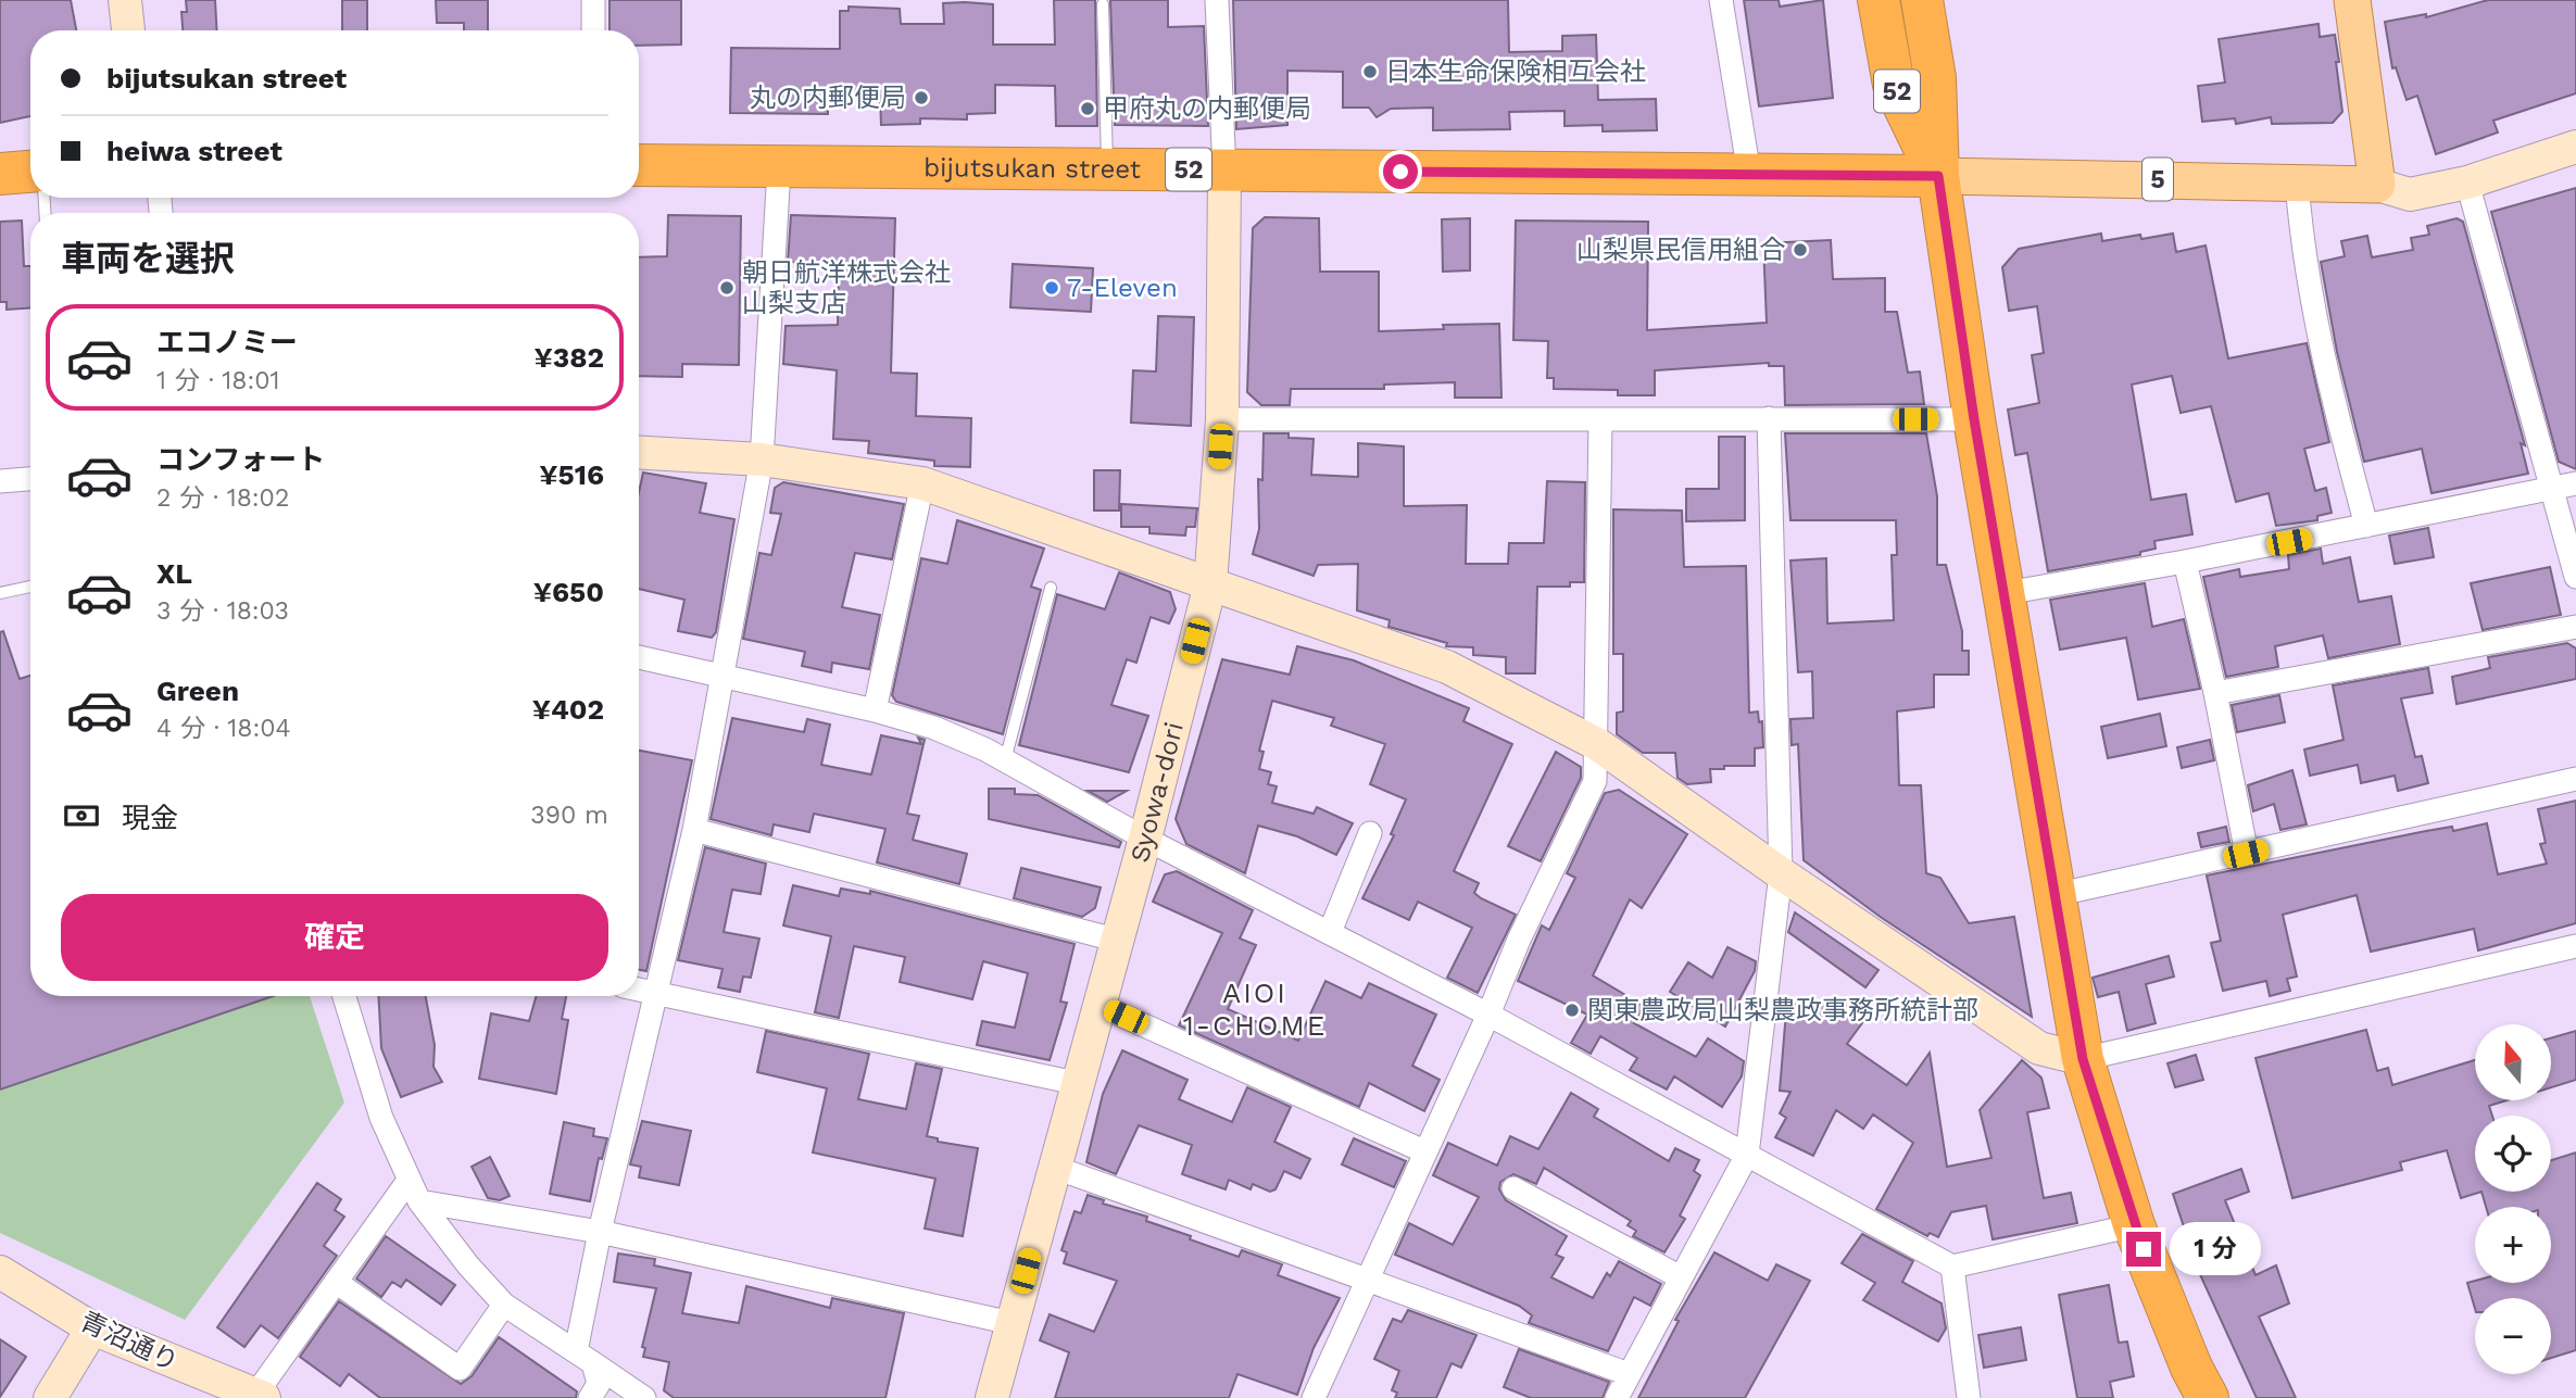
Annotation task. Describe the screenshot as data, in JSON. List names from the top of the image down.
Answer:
{
  "streets": {
    "highway": ["52", "bijutsukan street"],
    "main road": ["5"],
    "street": ["Syowa-dori", "青沼通り"]
  },
  "crossings": [
    ["52", "bijutsukan street"],
    ["52", "5"],
    ["bijutsukan street", "5"],
    ["bijutsukan street", "Syowa-dori"]
  ],
  "districts": ["AIOI 1-CHOME"],
  "places": [
    "日本生命保険相互会社",
    "丸の内郵便局",
    "甲府丸の内郵便局",
    "山梨県民信用組合",
    "朝日航洋株式会社 山梨支店",
    "7-Eleven",
    "関東農政局山梨農政事務所統計部"
  ],
  "north": "top",
  "page": {
    "banner": ["bijutsukan street", "heiwa street"],
    "heading": "車両を選択",
    "list": [
      {
        "name": "エコノミー",
        "note": "1 分 · 18:01",
        "value": "¥382"
      },
      {
        "name": "コンフォート",
        "note": "2 分 · 18:02",
        "value": "¥516"
      },
      {
        "name": "XL",
        "note": "3 分 · 18:03",
        "value": "¥650"
      },
      {
        "name": "Green",
        "note": "4 分 · 18:04",
        "value": "¥402"
      }
    ],
    "pay": ["現金", "390 m"],
    "buttons": "確定",
    "map_buttons": ["+", "−"],
    "bubble": "1 分"
  }
}
